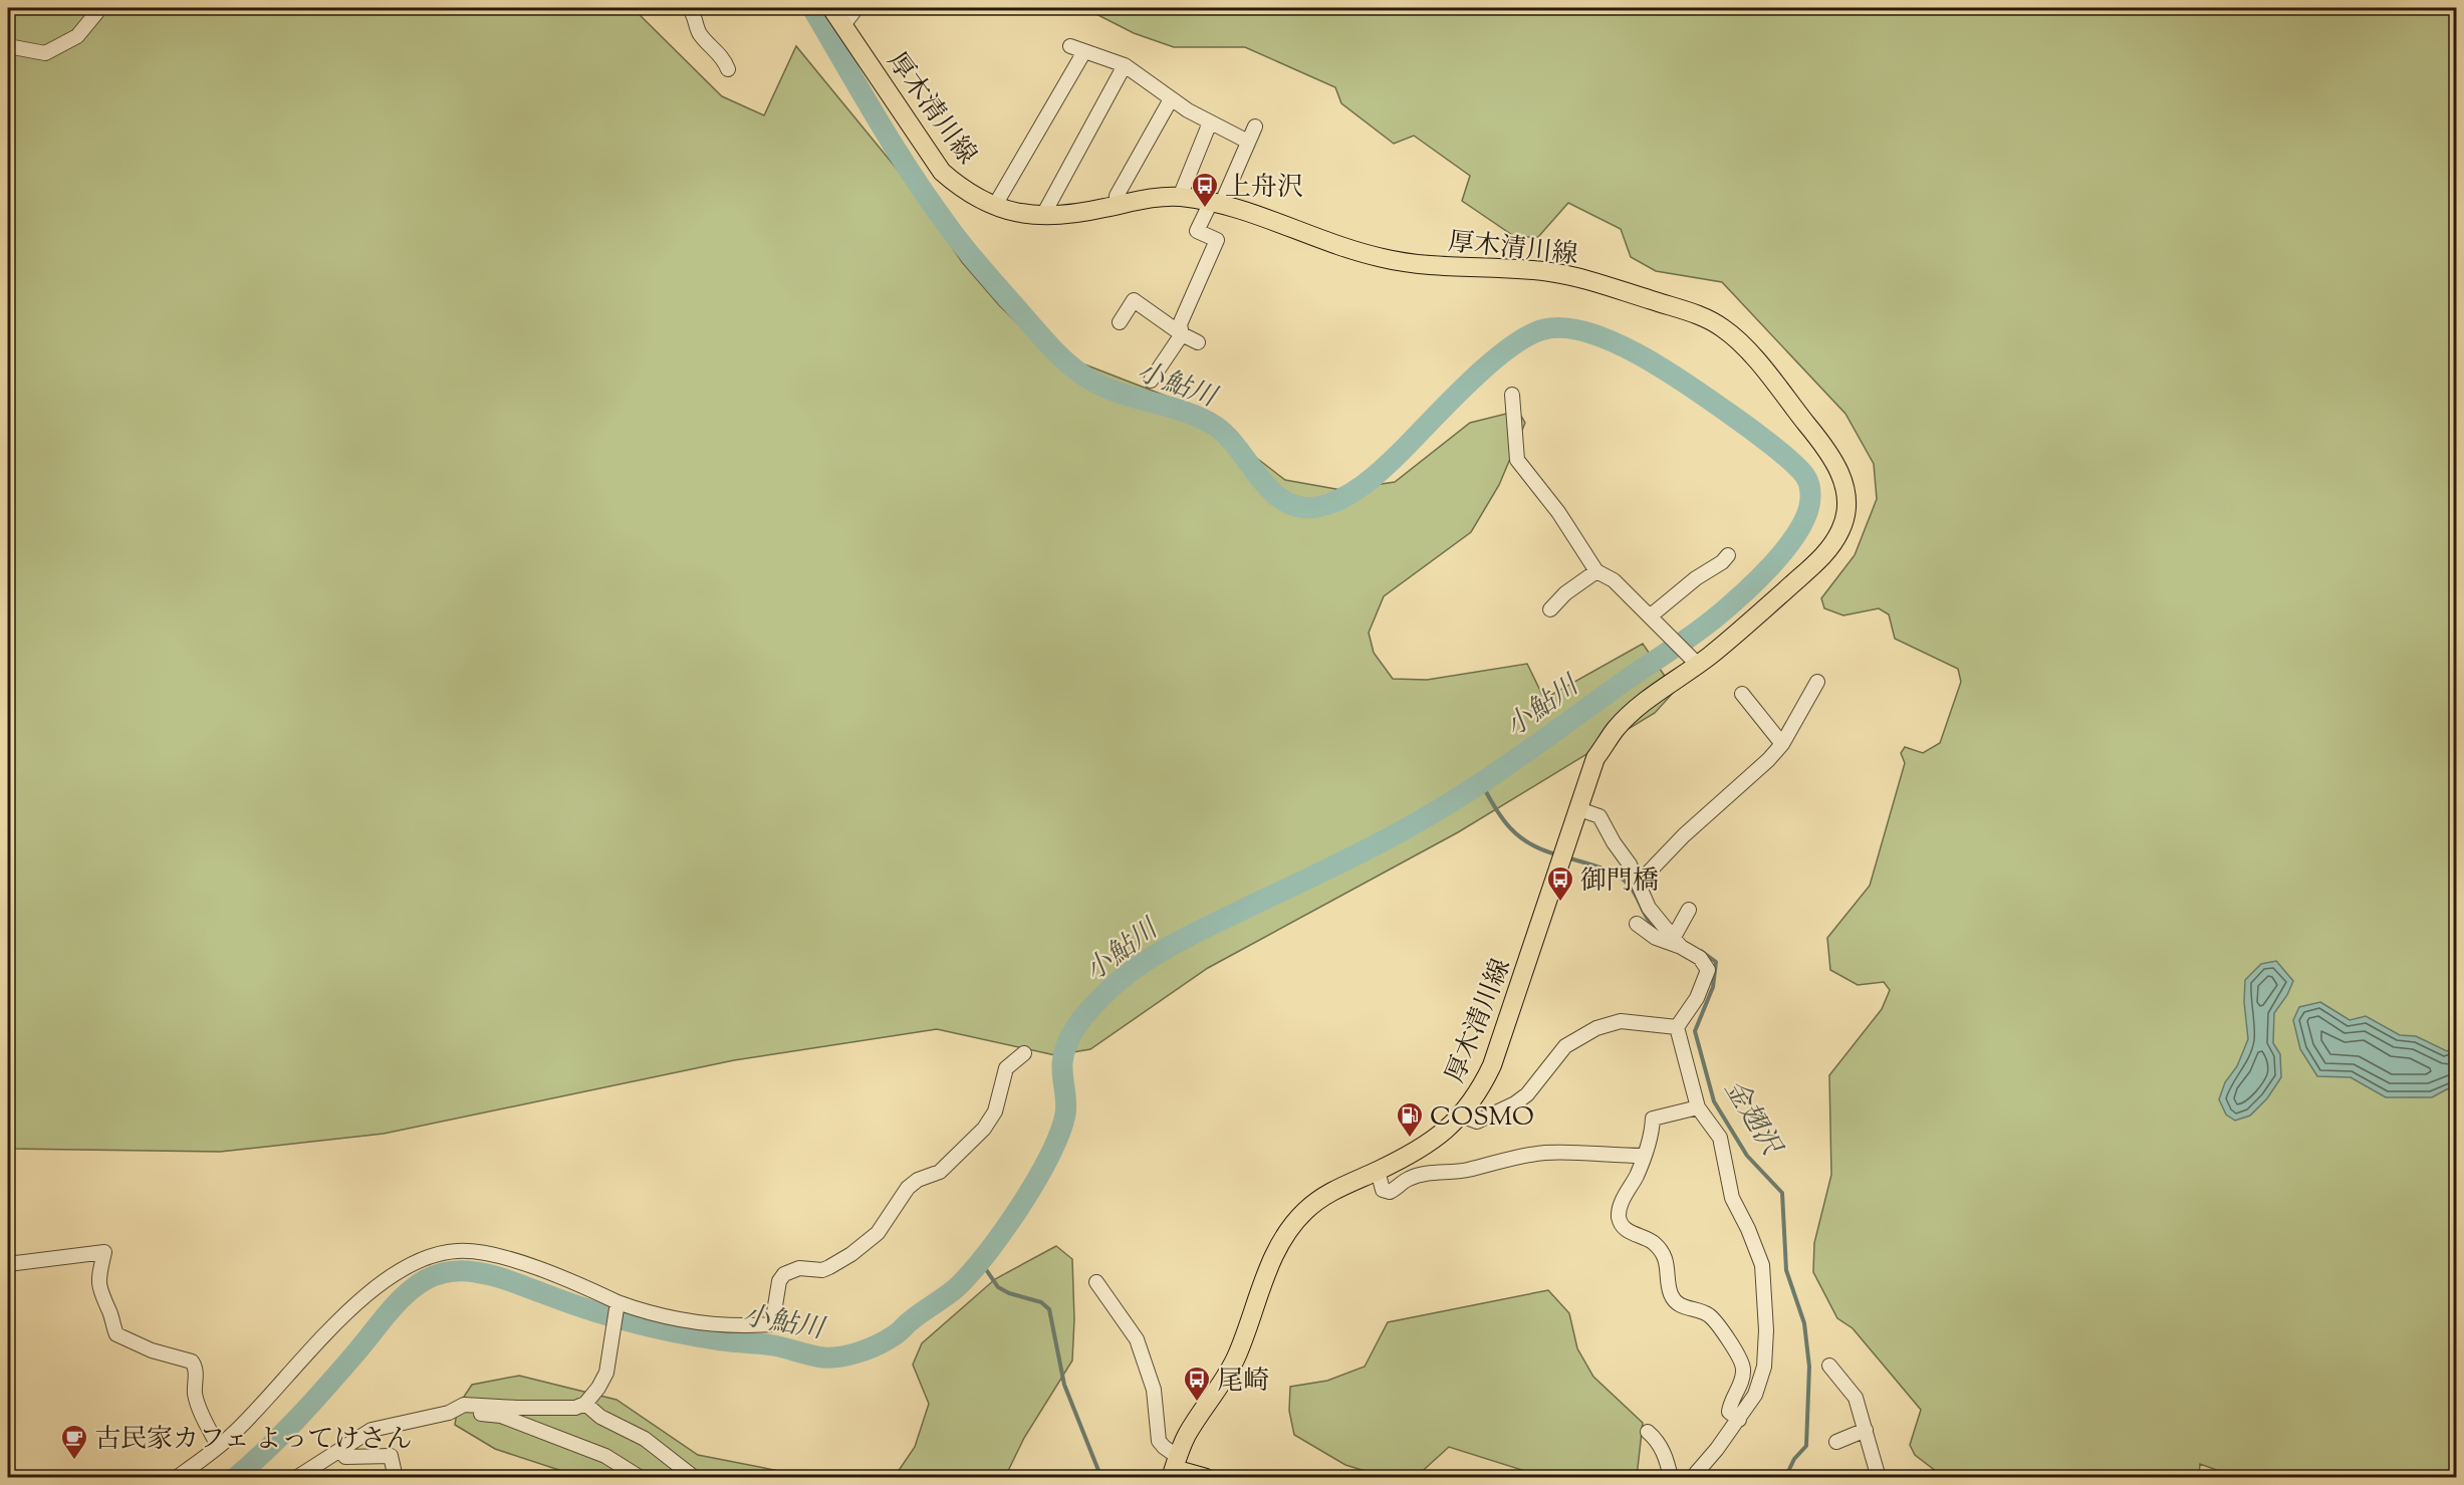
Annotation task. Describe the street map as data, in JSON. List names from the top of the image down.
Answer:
{
  "streets": {
    "main road": ["厚木清川線"]
  },
  "water": ["小鮎川", "金翅沢"],
  "places": {
    "bus stop": ["上舟沢", "御門橋", "尾崎"],
    "fuel station": ["COSMO"],
    "cafe": ["古民家カフェ よってけさん"]
  }
}
